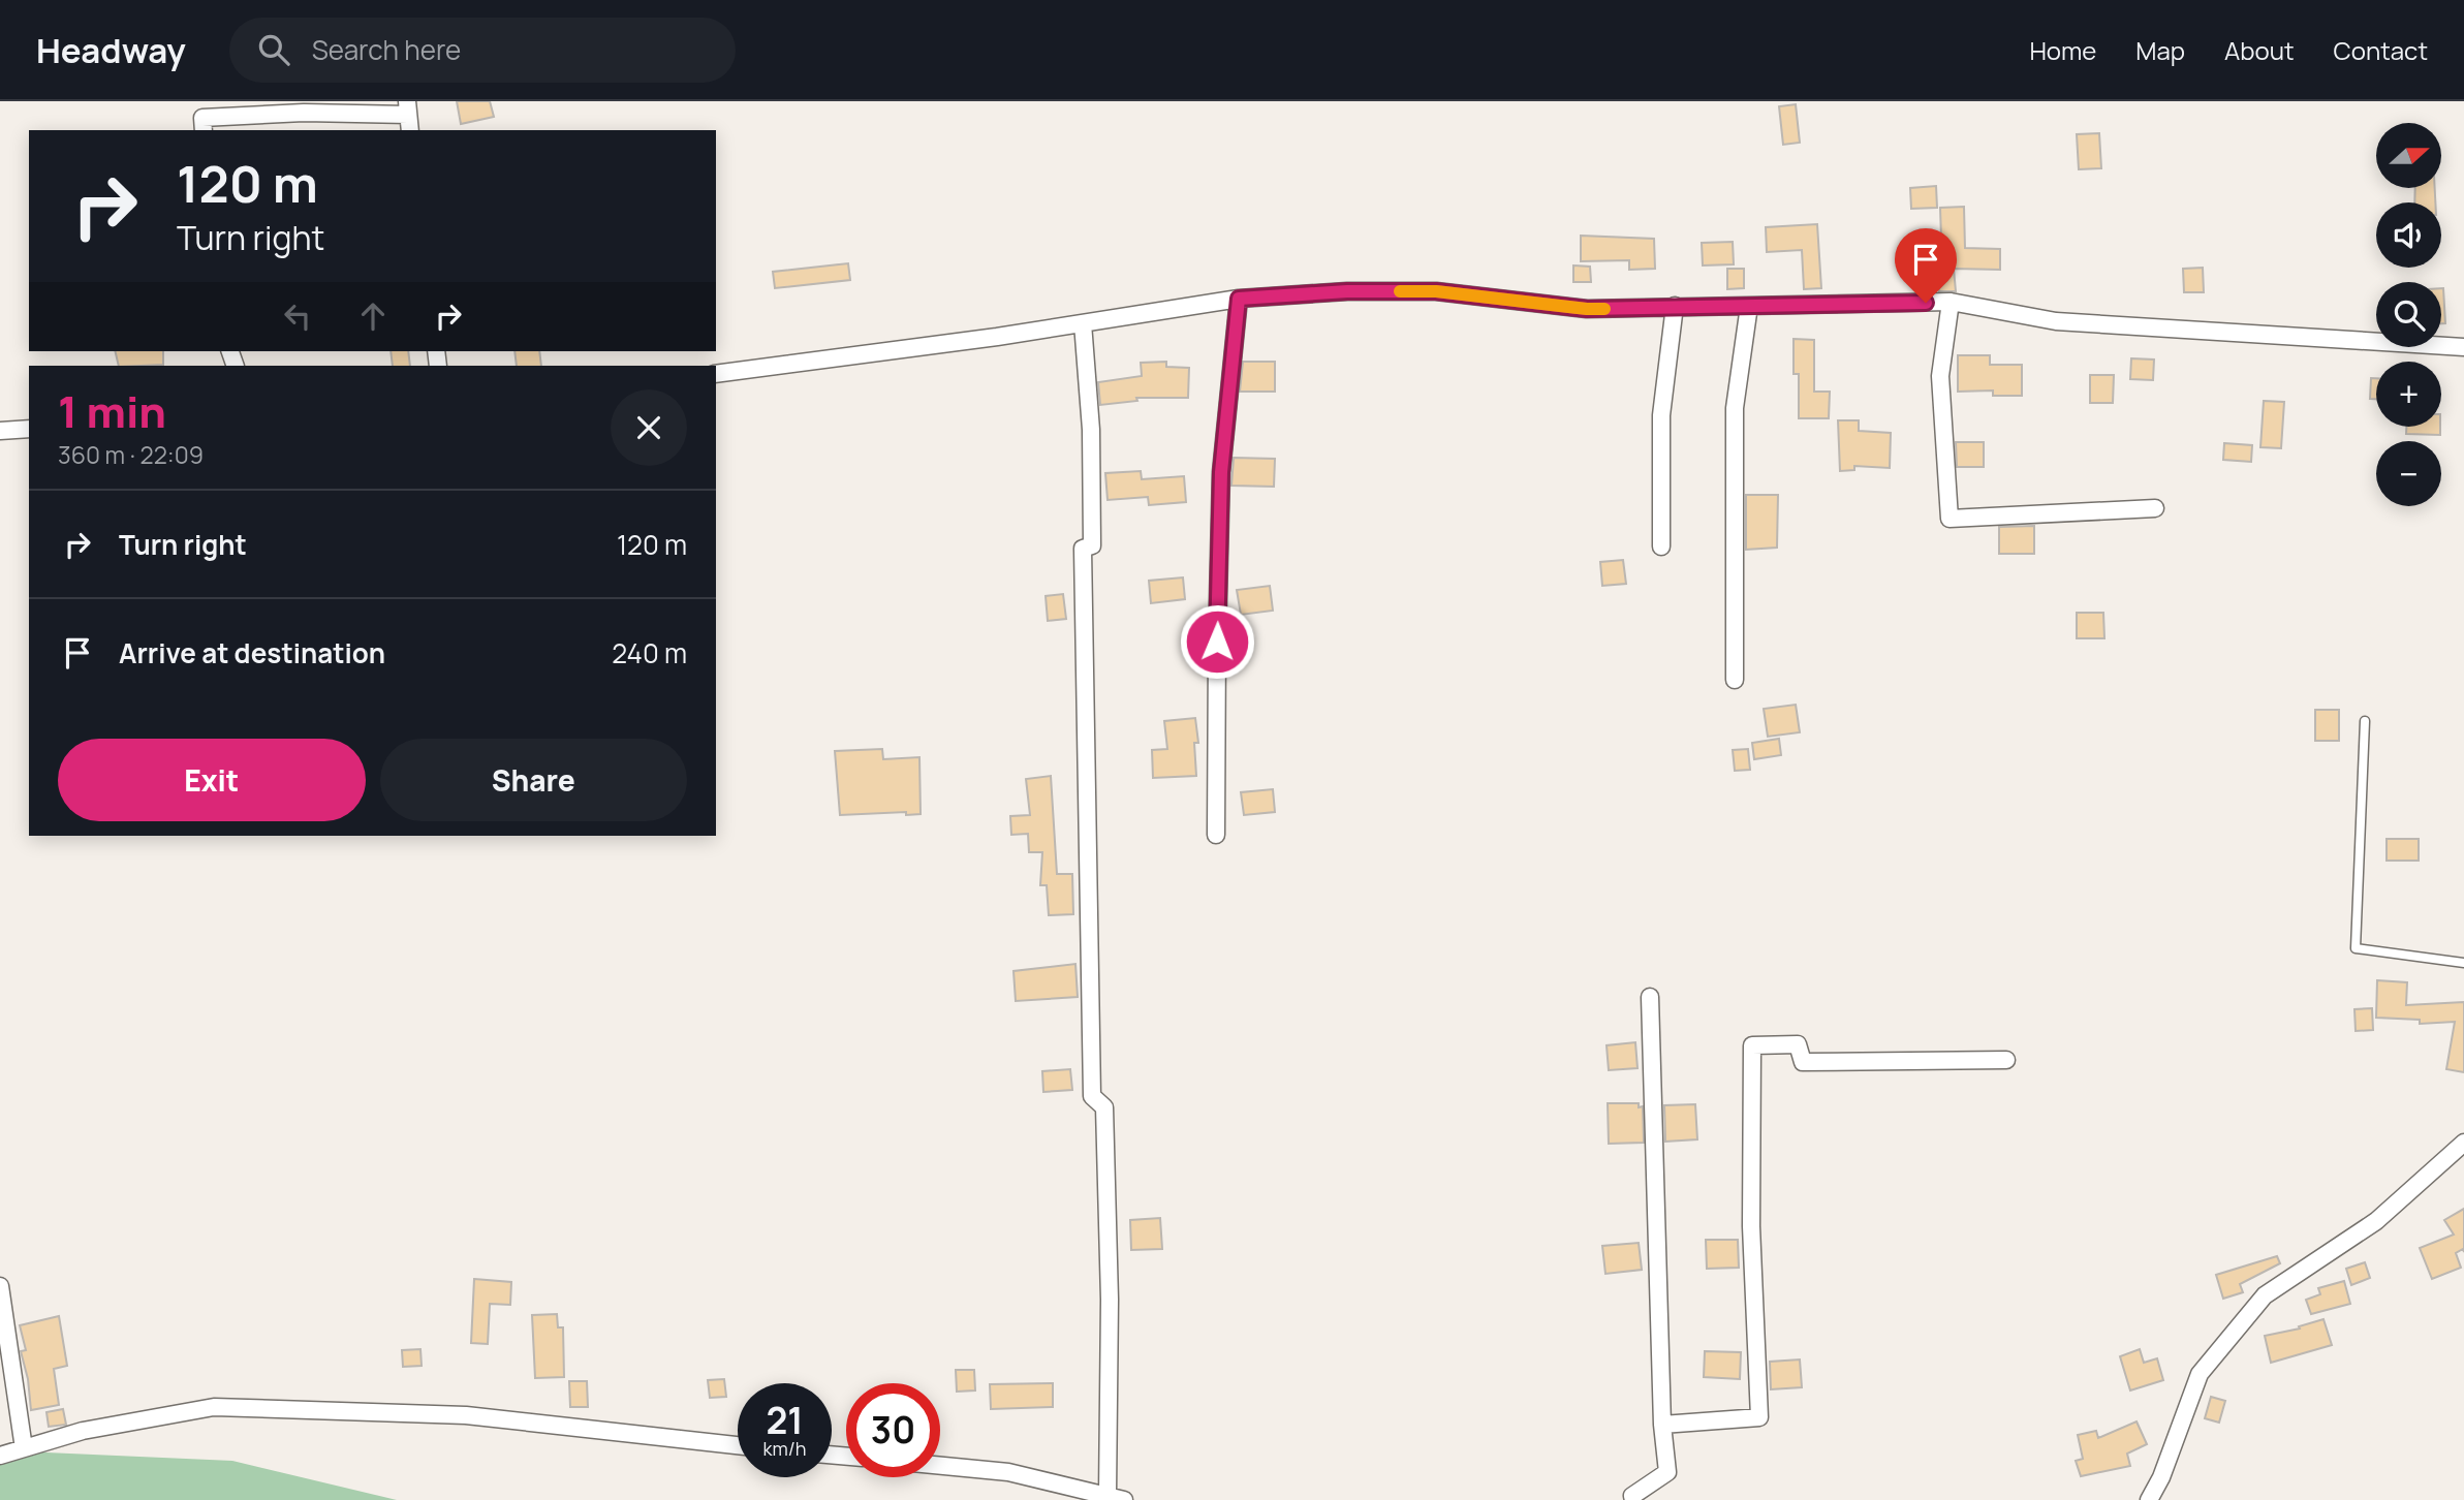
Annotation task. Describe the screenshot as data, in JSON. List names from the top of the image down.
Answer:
{
  "north": "right",
  "page": {
    "header": "Headway",
    "search": "Search here",
    "nav": [
      "Home",
      "Map",
      "About",
      "Contact"
    ],
    "map_buttons": ["+", "−"],
    "turn": ["120 m", "Turn right"],
    "heading": ["1 min", "360 m · 22:09"],
    "list": [
      {
        "name": "Turn right",
        "value": "120 m"
      },
      {
        "name": "Arrive at destination",
        "value": "240 m"
      }
    ],
    "buttons": ["Exit", "Share"],
    "speed": "21 km/h",
    "limit": "30"
  }
}
